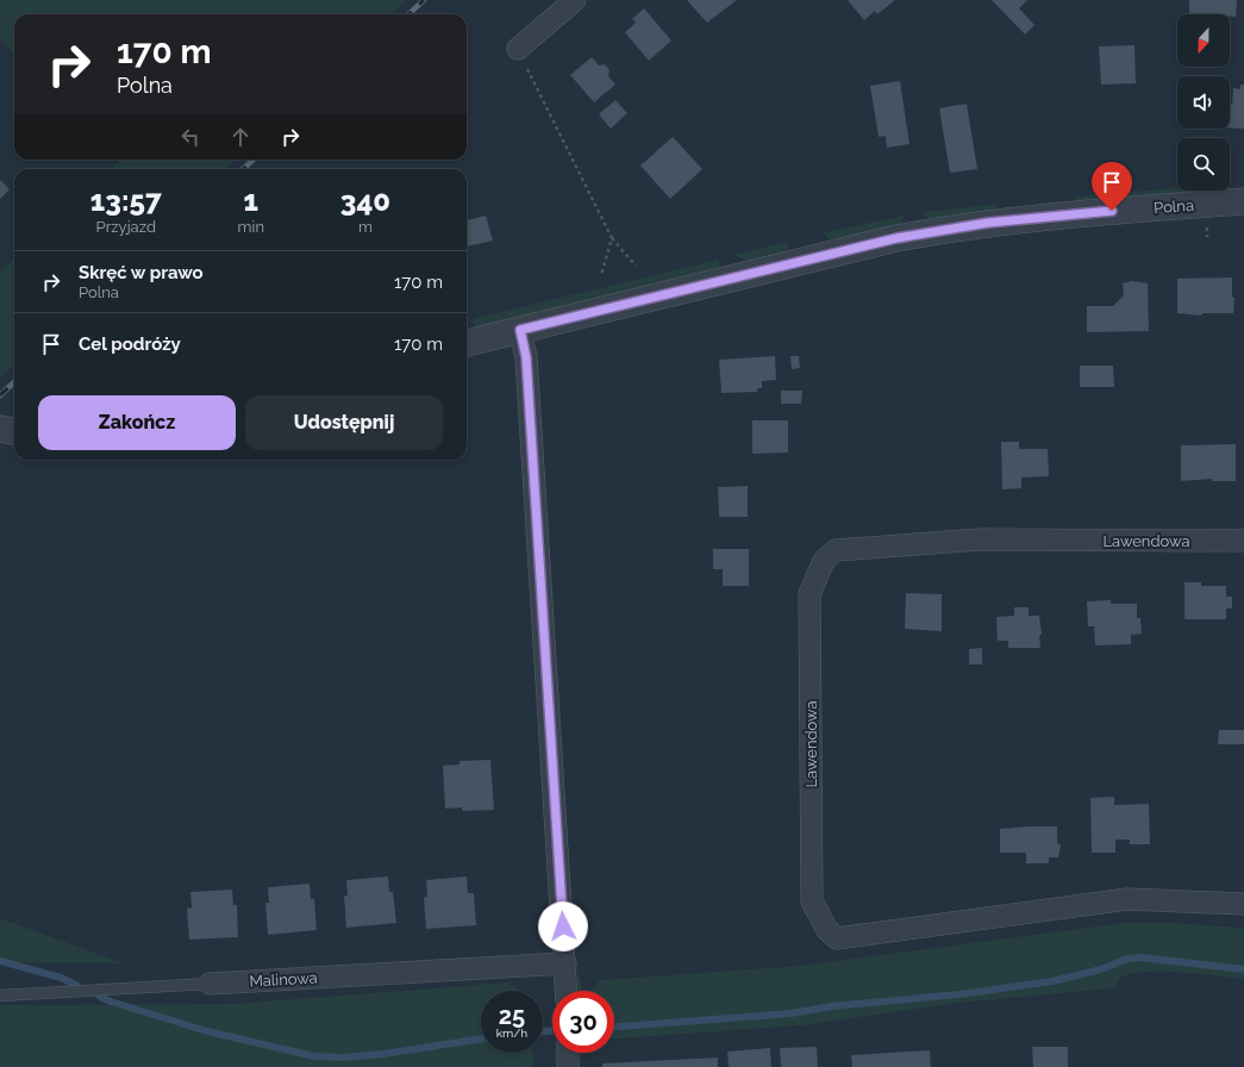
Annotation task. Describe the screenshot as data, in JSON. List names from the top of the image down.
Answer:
{
  "streets": {
    "street": ["Polna", "Lawendowa", "Malinowa"]
  },
  "north": "bottom",
  "page": {
    "turn": ["170 m", "Polna"],
    "eta": [
      "13:57",
      "Przyjazd",
      "1",
      "min",
      "340",
      "m"
    ],
    "list": [
      {
        "name": "Skręć w prawo",
        "note": "Polna",
        "value": "170 m"
      },
      {
        "name": "Cel podróży",
        "value": "170 m"
      }
    ],
    "buttons": ["Zakończ", "Udostępnij"],
    "speed": "25 km/h",
    "limit": "30"
  }
}
